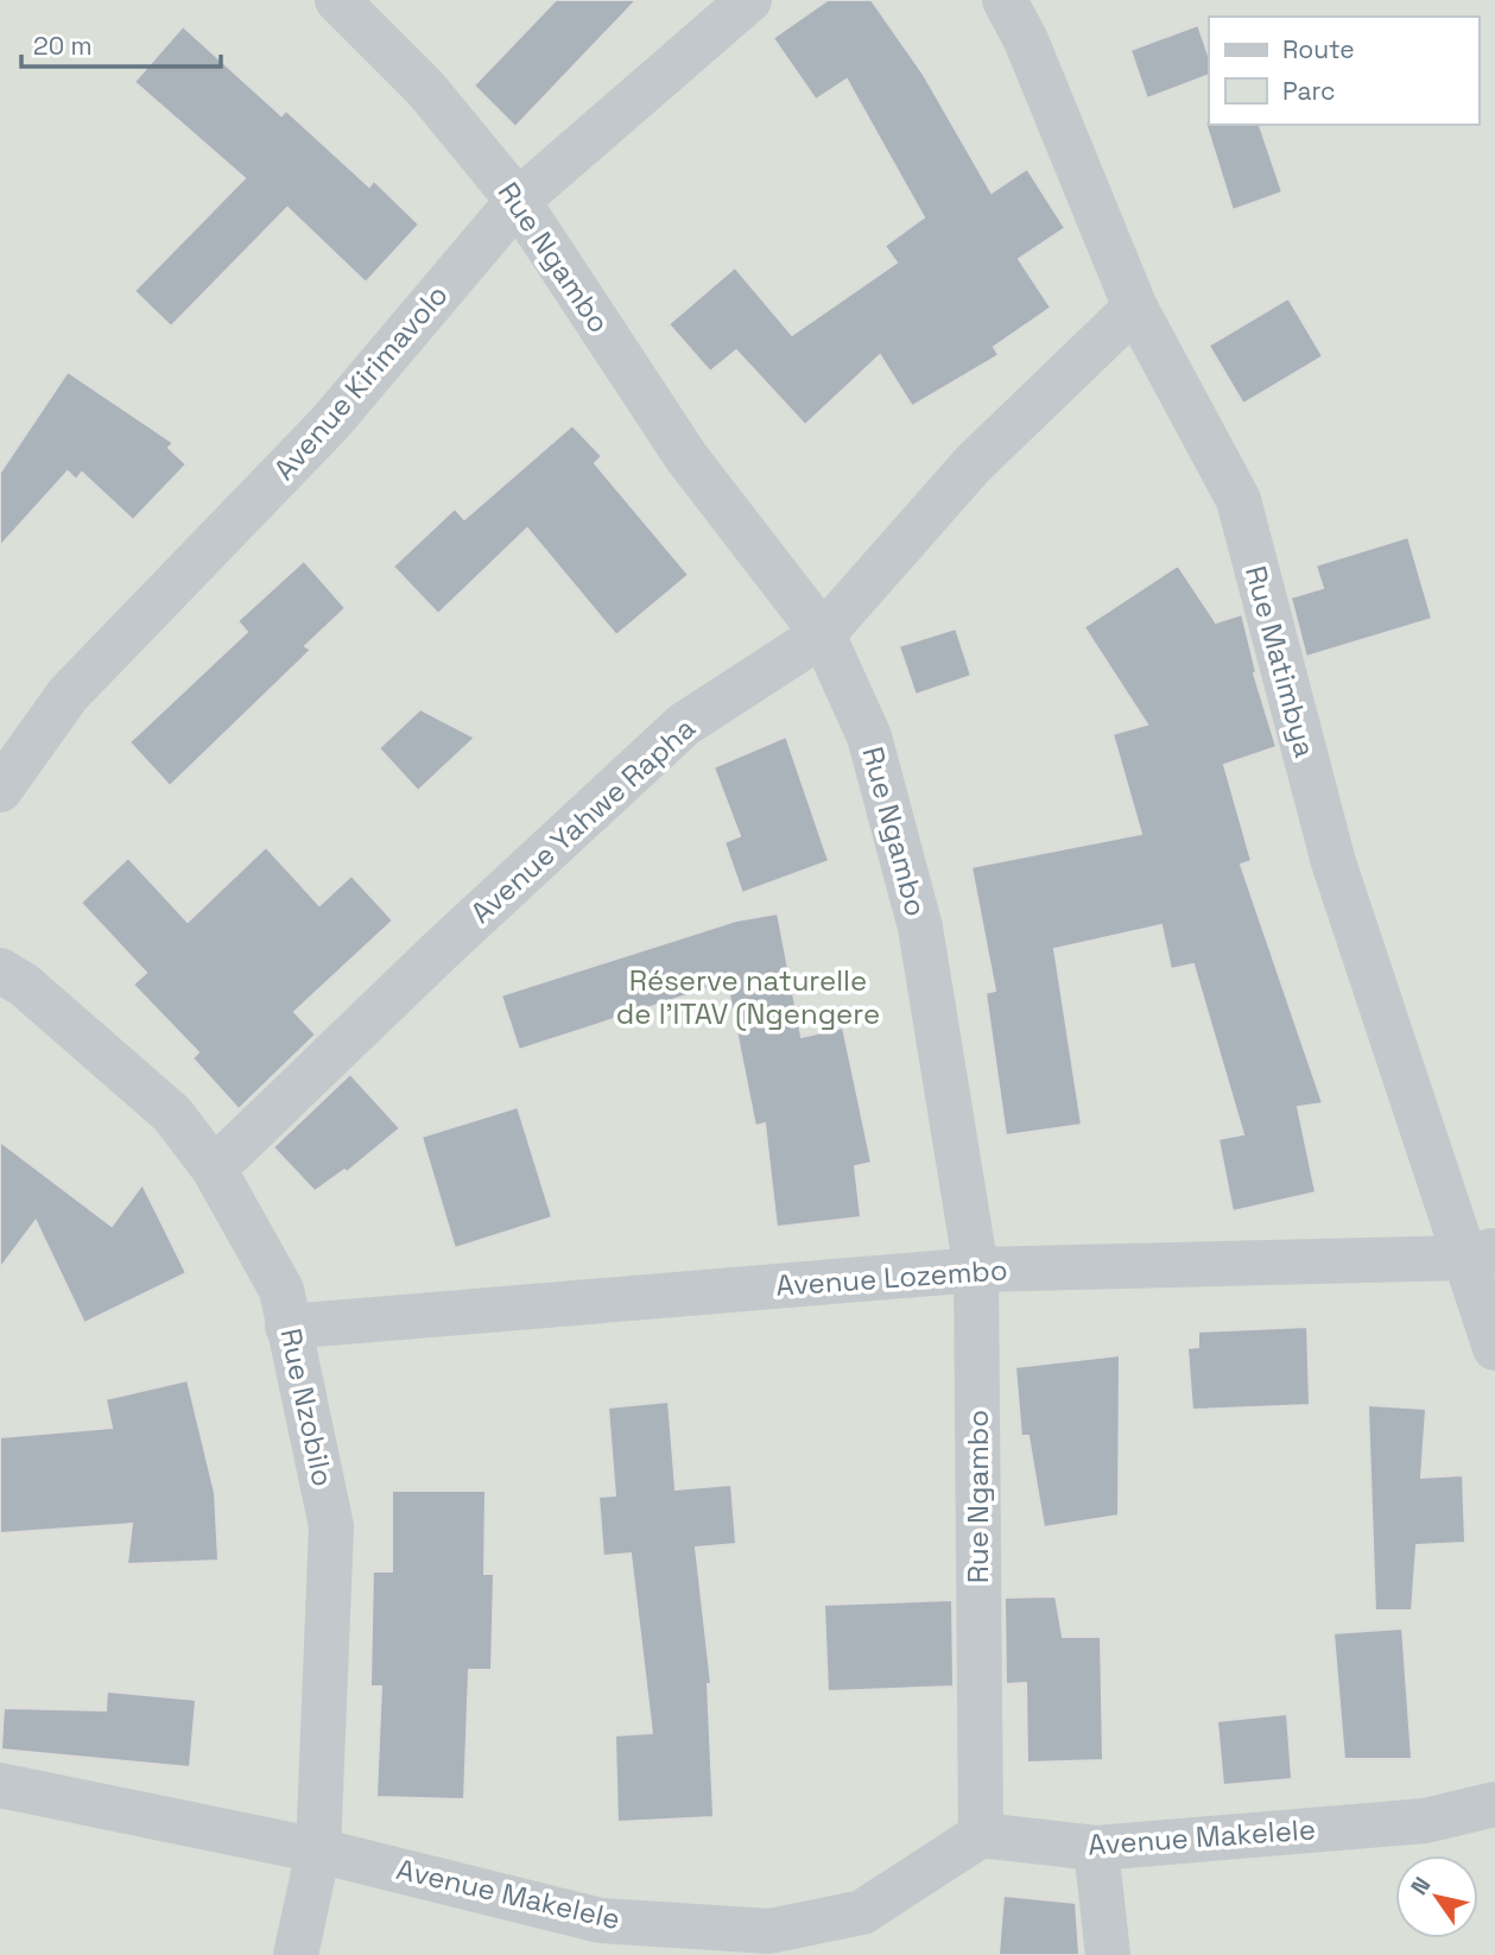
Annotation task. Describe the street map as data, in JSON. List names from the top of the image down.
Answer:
{
  "streets": {
    "street": [
      "Rue Ngambo",
      "Avenue Kirimavolo",
      "Rue Matimbya",
      "Avenue Yahwe Rapha",
      "Avenue Lozembo",
      "Rue Nzobilo",
      "Avenue Makelele"
    ]
  },
  "crossings": [
    ["Rue Ngambo", "Avenue Kirimavolo"],
    ["Rue Ngambo", "Avenue Yahwe Rapha"],
    ["Rue Ngambo", "Avenue Lozembo"],
    ["Rue Ngambo", "Avenue Makelele"],
    ["Rue Matimbya", "Avenue Yahwe Rapha"],
    ["Rue Matimbya", "Avenue Lozembo"],
    ["Avenue Yahwe Rapha", "Rue Nzobilo"],
    ["Avenue Lozembo", "Rue Nzobilo"],
    ["Rue Nzobilo", "Avenue Makelele"]
  ],
  "parks": ["Réserve naturelle de l'ITAV (Ngengere"],
  "legend": ["Route", "Parc"],
  "scale_bar": "20 m",
  "north": "top left"
}
